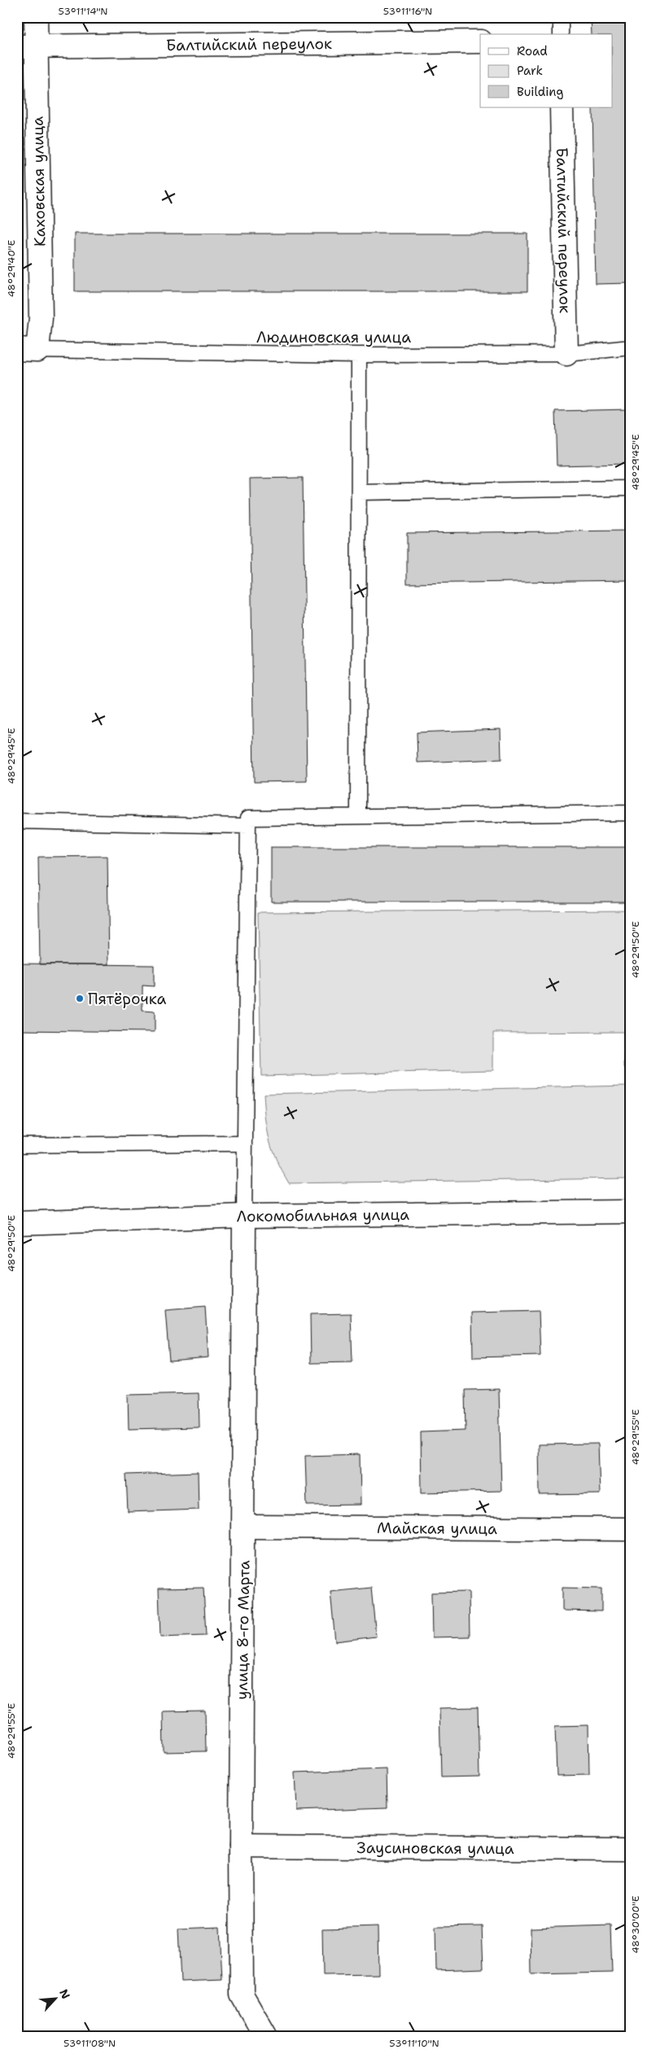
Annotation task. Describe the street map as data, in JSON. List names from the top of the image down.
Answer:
{
  "streets": {
    "street": [
      "Балтийский переулок",
      "Каховская улица",
      "Локомобильная улица",
      "Майская улица",
      "улица 8-го Марта",
      "Заусиновская улица"
    ],
    "lane": ["Людиновская улица"]
  },
  "crossings": [
    ["Балтийский переулок", "Каховская улица"],
    ["Балтийский переулок", "Людиновская улица"],
    ["Каховская улица", "Людиновская улица"],
    ["Локомобильная улица", "улица 8-го Марта"],
    ["Майская улица", "улица 8-го Марта"],
    ["улица 8-го Марта", "Заусиновская улица"]
  ],
  "places": ["Пятёрочка"],
  "legend": ["Road", "Park", "Building"],
  "north": "top right",
  "coordinates": [
    "53°11'14\"N",
    "53°11'16\"N",
    "48°29'40\"E",
    "48°29'45\"E",
    "48°29'50\"E",
    "48°29'55\"E",
    "48°30'00\"E",
    "53°11'08\"N",
    "53°11'10\"N"
  ]
}
